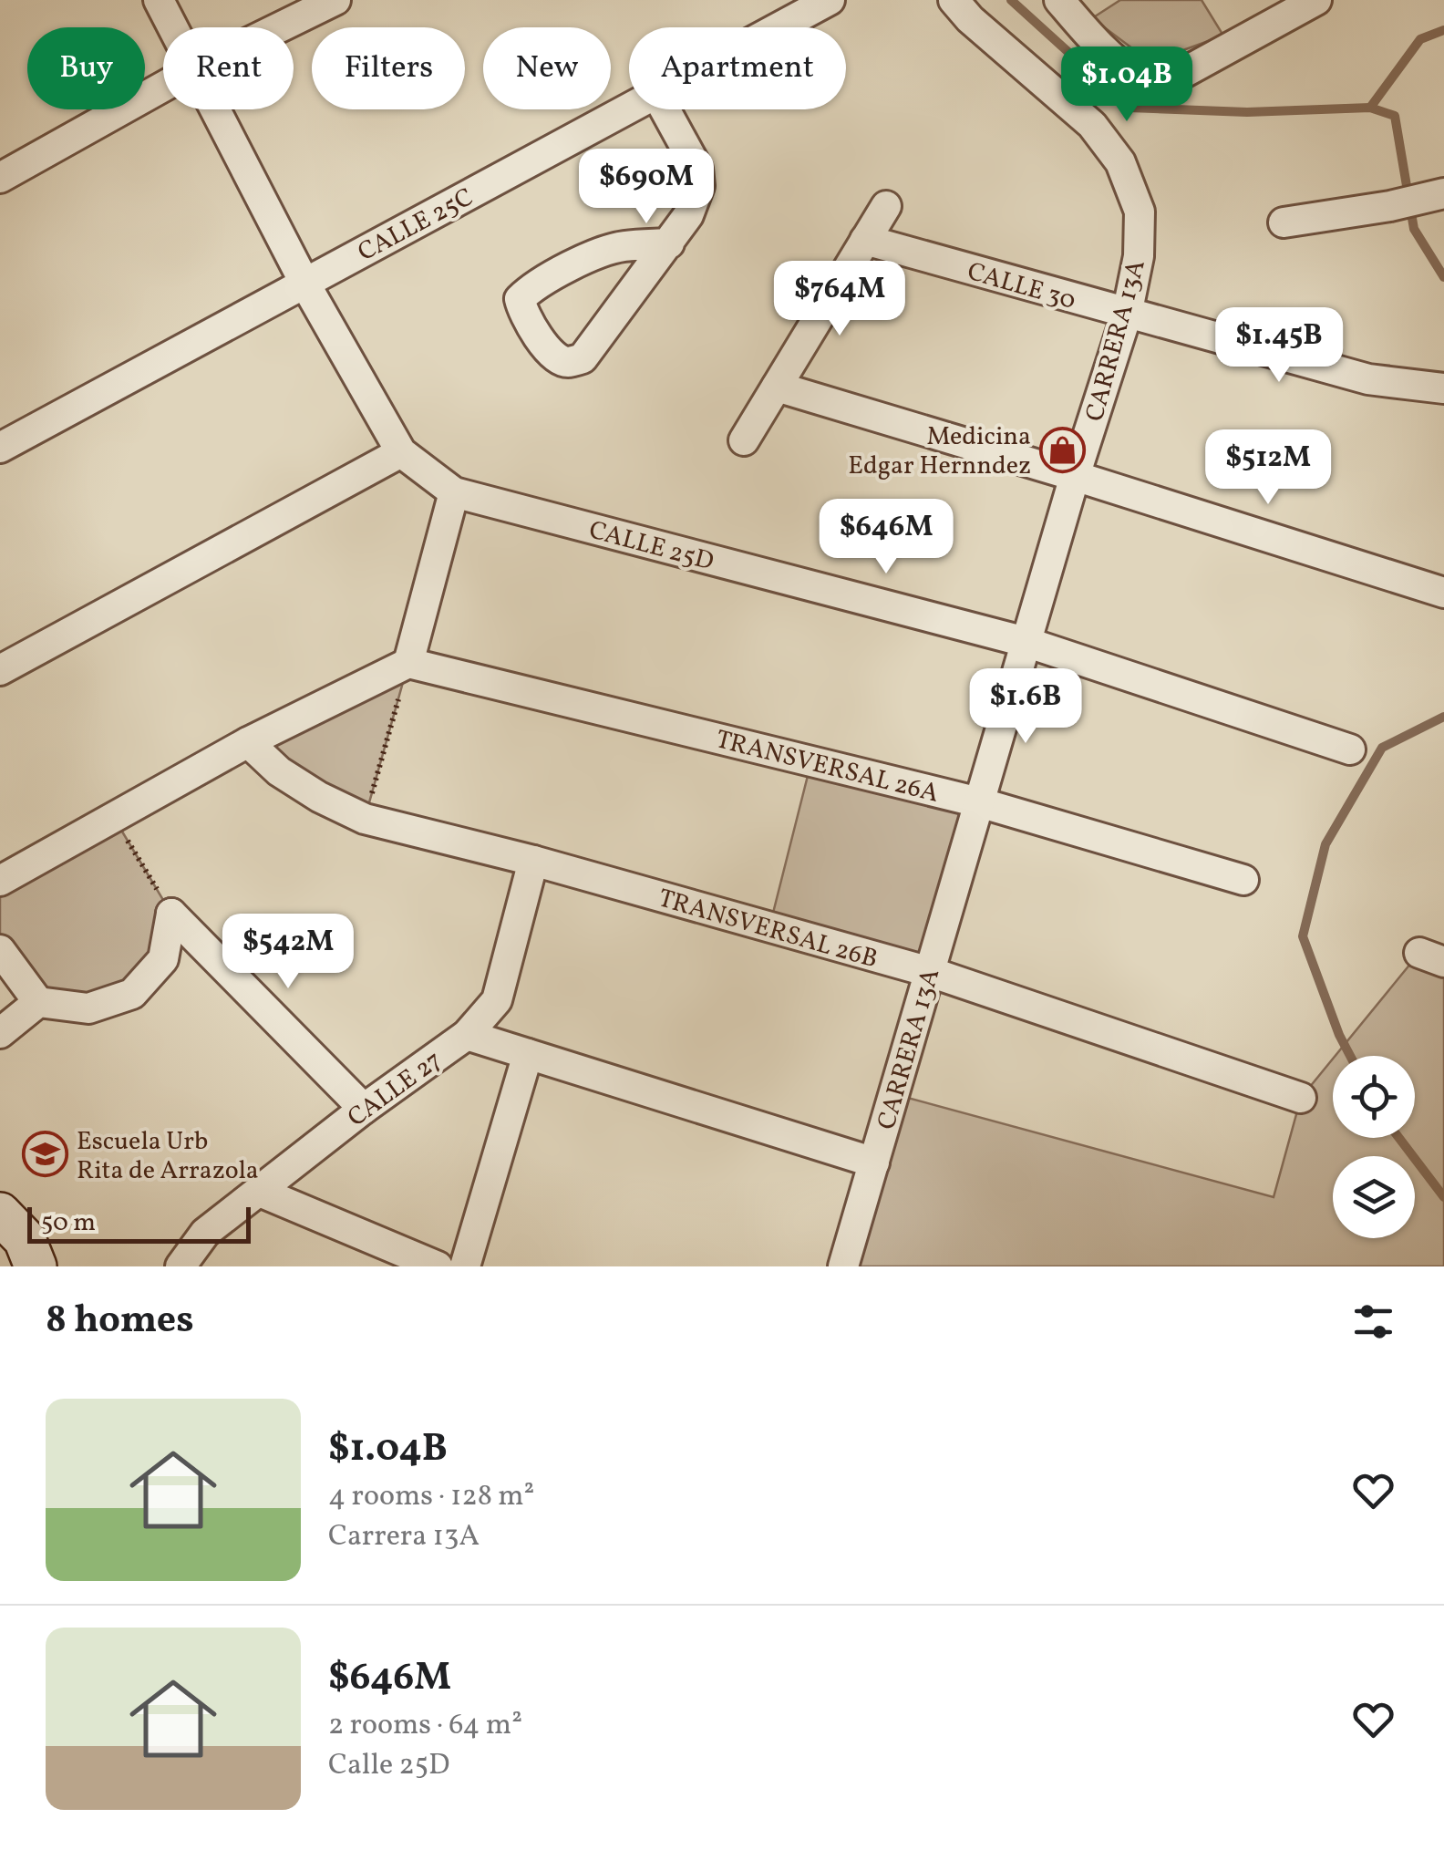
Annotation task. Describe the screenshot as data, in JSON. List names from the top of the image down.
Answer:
{
  "streets": {
    "street": [
      "CALLE 25C",
      "CALLE 30",
      "CARRERA 13A",
      "CALLE 25D",
      "TRANSVERSAL 26A",
      "TRANSVERSAL 26B",
      "CALLE 27"
    ]
  },
  "crossings": [
    ["CALLE 30", "CARRERA 13A"],
    ["CARRERA 13A", "CALLE 25D"],
    ["CARRERA 13A", "TRANSVERSAL 26A"],
    ["CARRERA 13A", "TRANSVERSAL 26B"],
    ["TRANSVERSAL 26B", "CALLE 27"]
  ],
  "places": {
    "shop": ["Medicina Edgar Hernndez"],
    "school or university": ["Escuela Urb Rita de Arrazola"]
  },
  "scale_bar": "50 m",
  "page": {
    "chip": [
      "Buy",
      "Rent",
      "Filters",
      "New",
      "Apartment"
    ],
    "price": [
      "$1.04B",
      "$690M",
      "$764M",
      "$1.45B",
      "$512M",
      "$646M",
      "$1.6B",
      "$542M"
    ],
    "scale": "50 m",
    "heading": "8 homes",
    "list": [
      {
        "name": "$1.04B",
        "note": "4 rooms · 128 m² · Carrera 13A"
      },
      {
        "name": "$646M",
        "note": "2 rooms · 64 m² · Calle 25D"
      }
    ]
  }
}
